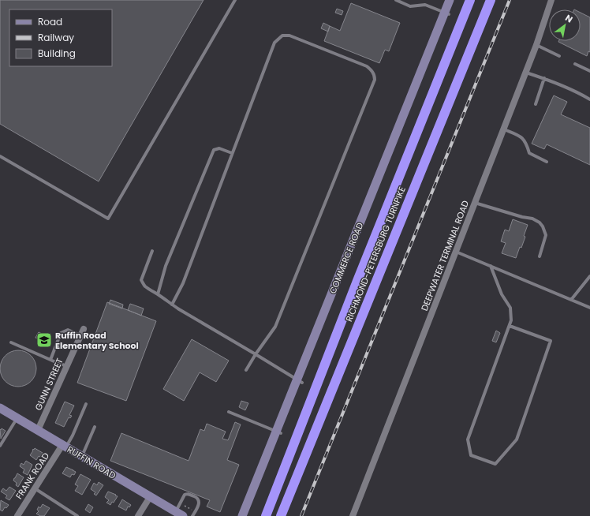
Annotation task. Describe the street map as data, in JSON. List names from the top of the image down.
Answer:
{
  "streets": {
    "highway": ["RICHMOND-PETERSBURG TURNPIKE"],
    "main road": ["COMMERCE ROAD", "RUFFIN ROAD"],
    "street": ["DEEPWATER TERMINAL ROAD", "GUNN STREET", "FRANK ROAD"]
  },
  "crossings": [
    ["GUNN STREET", "RUFFIN ROAD"],
    ["RUFFIN ROAD", "FRANK ROAD"]
  ],
  "places": {
    "school or university": ["Ruffin Road Elementary School"]
  },
  "legend": ["Road", "Railway", "Building"],
  "north": "top right"
}
